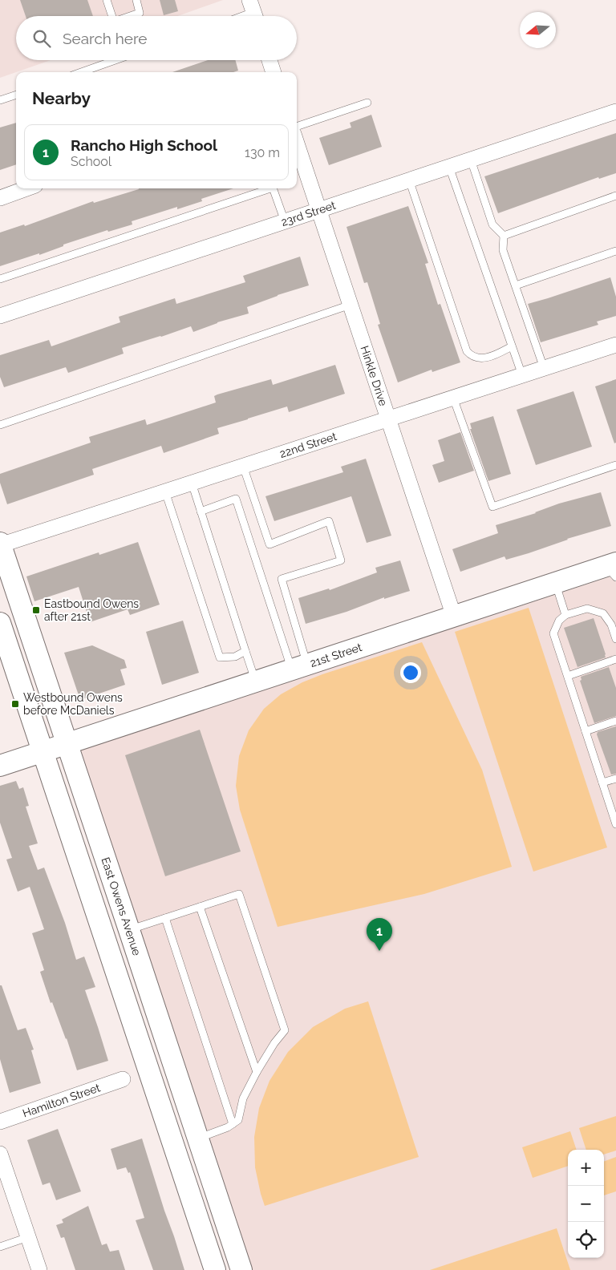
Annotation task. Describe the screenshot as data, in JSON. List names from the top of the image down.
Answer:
{
  "streets": {
    "main road": ["21st Street", "East Owens Avenue"],
    "street": [
      "23rd Street",
      "Hinkle Drive",
      "22nd Street",
      "Hamilton Street"
    ]
  },
  "crossings": [
    ["23rd Street", "Hinkle Drive"],
    ["Hinkle Drive", "22nd Street"],
    ["Hinkle Drive", "21st Street"],
    ["22nd Street", "East Owens Avenue"],
    ["21st Street", "East Owens Avenue"]
  ],
  "places": {
    "transit": ["Eastbound Owens after 21st", "Westbound Owens before McDaniels"]
  },
  "north": "left",
  "page": {
    "search": "Search here",
    "heading": "Nearby",
    "list": [
      {
        "mark": "1",
        "name": "Rancho High School",
        "note": "School",
        "value": "130 m"
      }
    ],
    "pins": "1",
    "map_buttons": ["+", "−"]
  }
}
